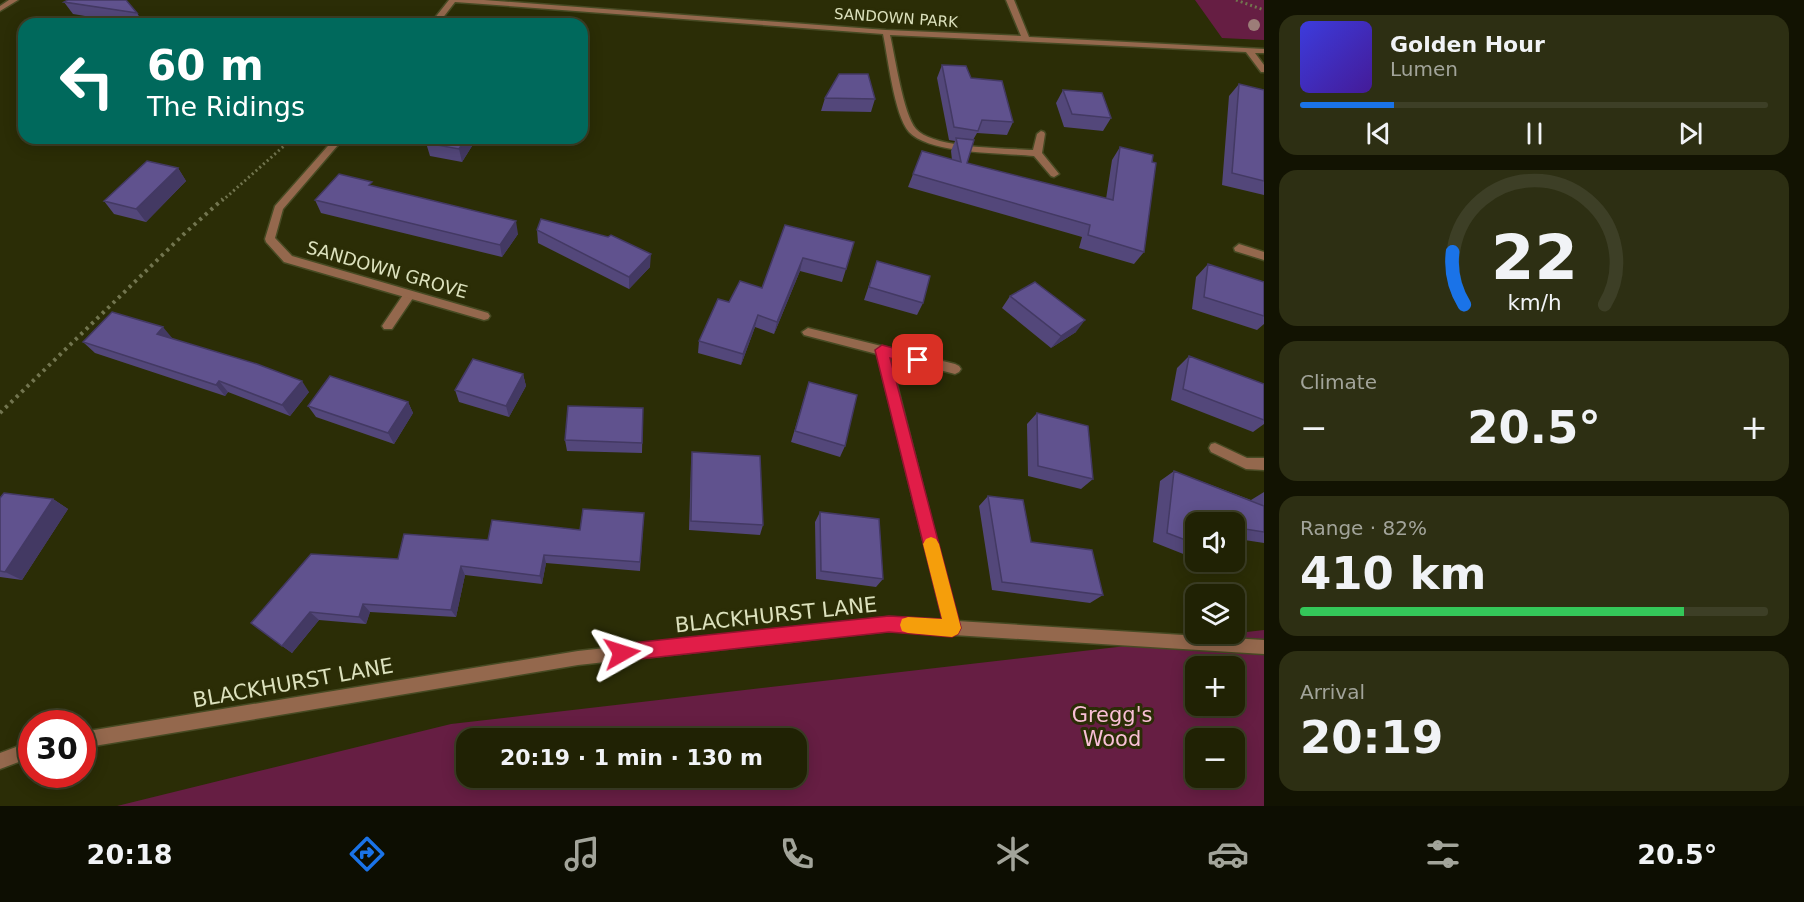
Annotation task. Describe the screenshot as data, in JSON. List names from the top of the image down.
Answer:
{
  "streets": {
    "street": ["SANDOWN PARK", "SANDOWN GROVE", "BLACKHURST LANE"]
  },
  "parks": ["Gregg's Wood"],
  "page": {
    "turn": ["60 m", "The Ridings"],
    "song": ["Golden Hour", "Lumen"],
    "tile": [
      "Climate",
      ["Range · 82%", "410 km"],
      ["Arrival", "20:19"]
    ],
    "heat": ["−", "20.5°", "+"],
    "map_buttons": ["+", "−"],
    "limit": "30",
    "trip": "20:19 · 1 min · 130 m",
    "tabs": ["20:18", "20.5°"],
    "gauge": ["22", "km/h"]
  }
}
